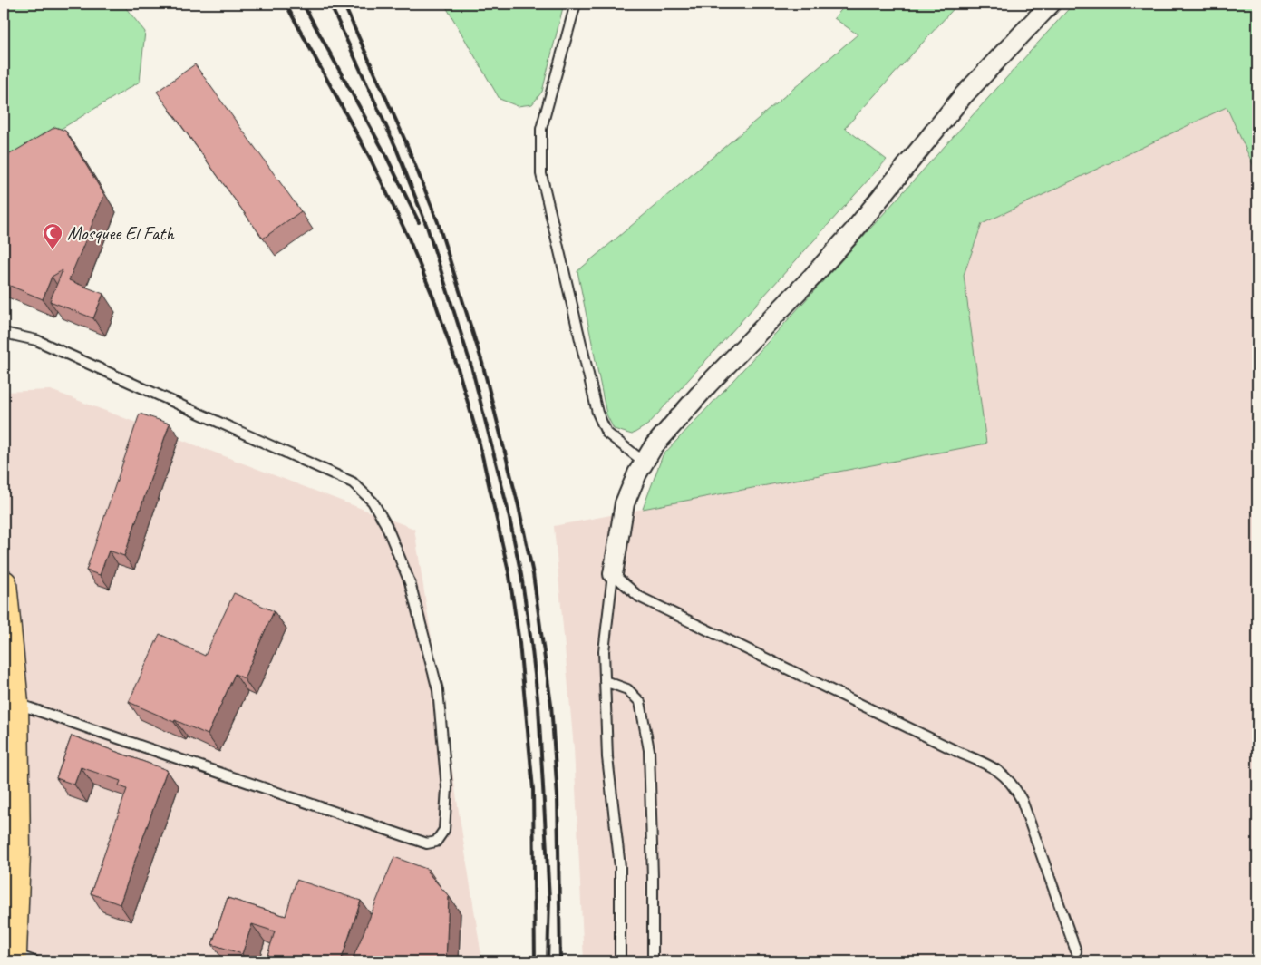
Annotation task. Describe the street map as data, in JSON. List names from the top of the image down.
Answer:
{
  "places": {
    "mosque": ["Mosquee El Fath"]
  }
}
